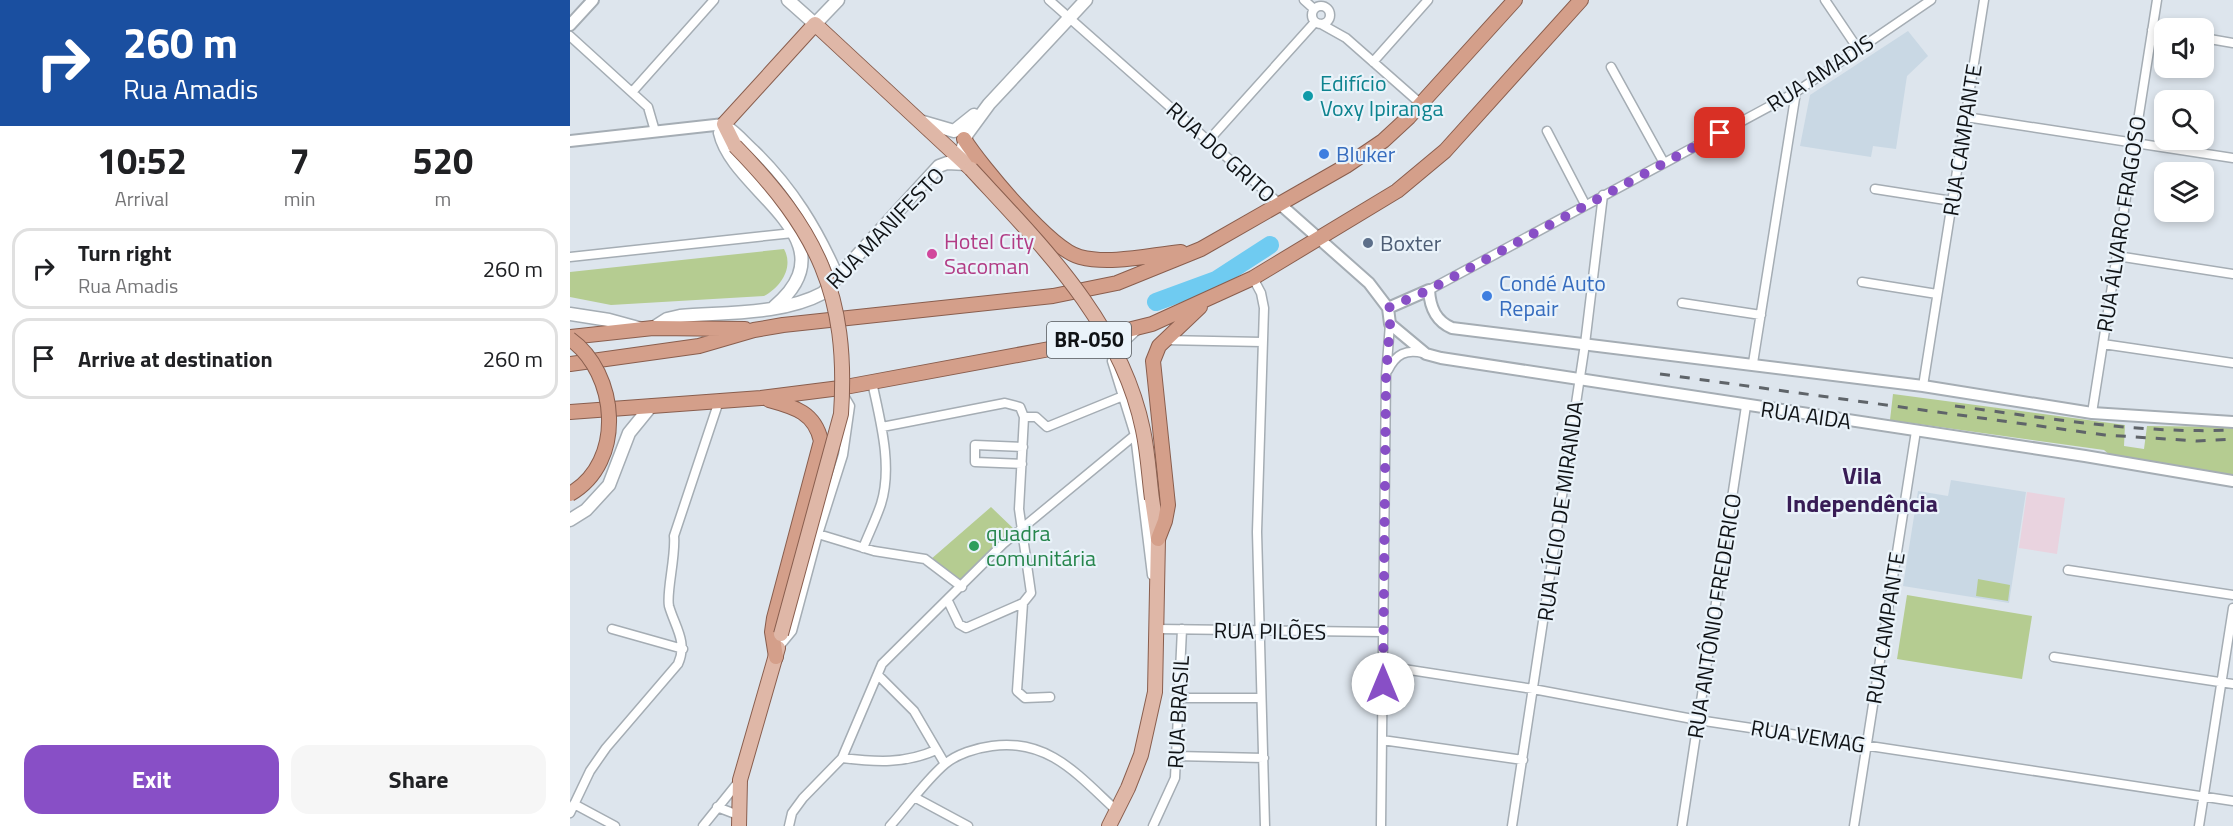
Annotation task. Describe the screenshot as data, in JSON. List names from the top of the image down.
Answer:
{
  "streets": {
    "highway": ["BR-050"],
    "main road": ["RUA MANIFESTO"],
    "street": [
      "RUA AMADIS",
      "RUA CAMPANTE",
      "RUA DO GRITO",
      "RUA ÁLVARO FRAGOSO",
      "RUA AIDA",
      "RUA LÍCIO DE MIRANDA",
      "RUA ANTÔNIO FREDERICO",
      "RUA PILÕES",
      "RUA BRASIL",
      "RUA VEMAG"
    ]
  },
  "crossings": [
    ["RUA AMADIS", "RUA DO GRITO"],
    ["RUA AMADIS", "RUA AIDA"],
    ["RUA AMADIS", "RUA LÍCIO DE MIRANDA"],
    ["RUA CAMPANTE", "RUA AIDA"],
    ["RUA CAMPANTE", "RUA VEMAG"],
    ["RUA DO GRITO", "BR-050"],
    ["RUA ÁLVARO FRAGOSO", "RUA AIDA"],
    ["RUA AIDA", "RUA LÍCIO DE MIRANDA"],
    ["RUA AIDA", "RUA ANTÔNIO FREDERICO"],
    ["RUA LÍCIO DE MIRANDA", "RUA VEMAG"],
    ["RUA ANTÔNIO FREDERICO", "RUA VEMAG"],
    ["RUA PILÕES", "RUA BRASIL"]
  ],
  "districts": ["Vila Independência"],
  "places": [
    "Edifício Voxy Ipiranga",
    "Bluker",
    "Boxter",
    "Hotel City Sacoman",
    "Condé Auto Repair",
    "quadra comunitária"
  ],
  "page": {
    "turn": ["260 m", "Rua Amadis"],
    "eta": [
      "10:52",
      "Arrival",
      "7",
      "min",
      "520",
      "m"
    ],
    "list": [
      {
        "name": "Turn right",
        "note": "Rua Amadis",
        "value": "260 m"
      },
      {
        "name": "Arrive at destination",
        "value": "260 m"
      }
    ],
    "buttons": ["Exit", "Share"]
  }
}
